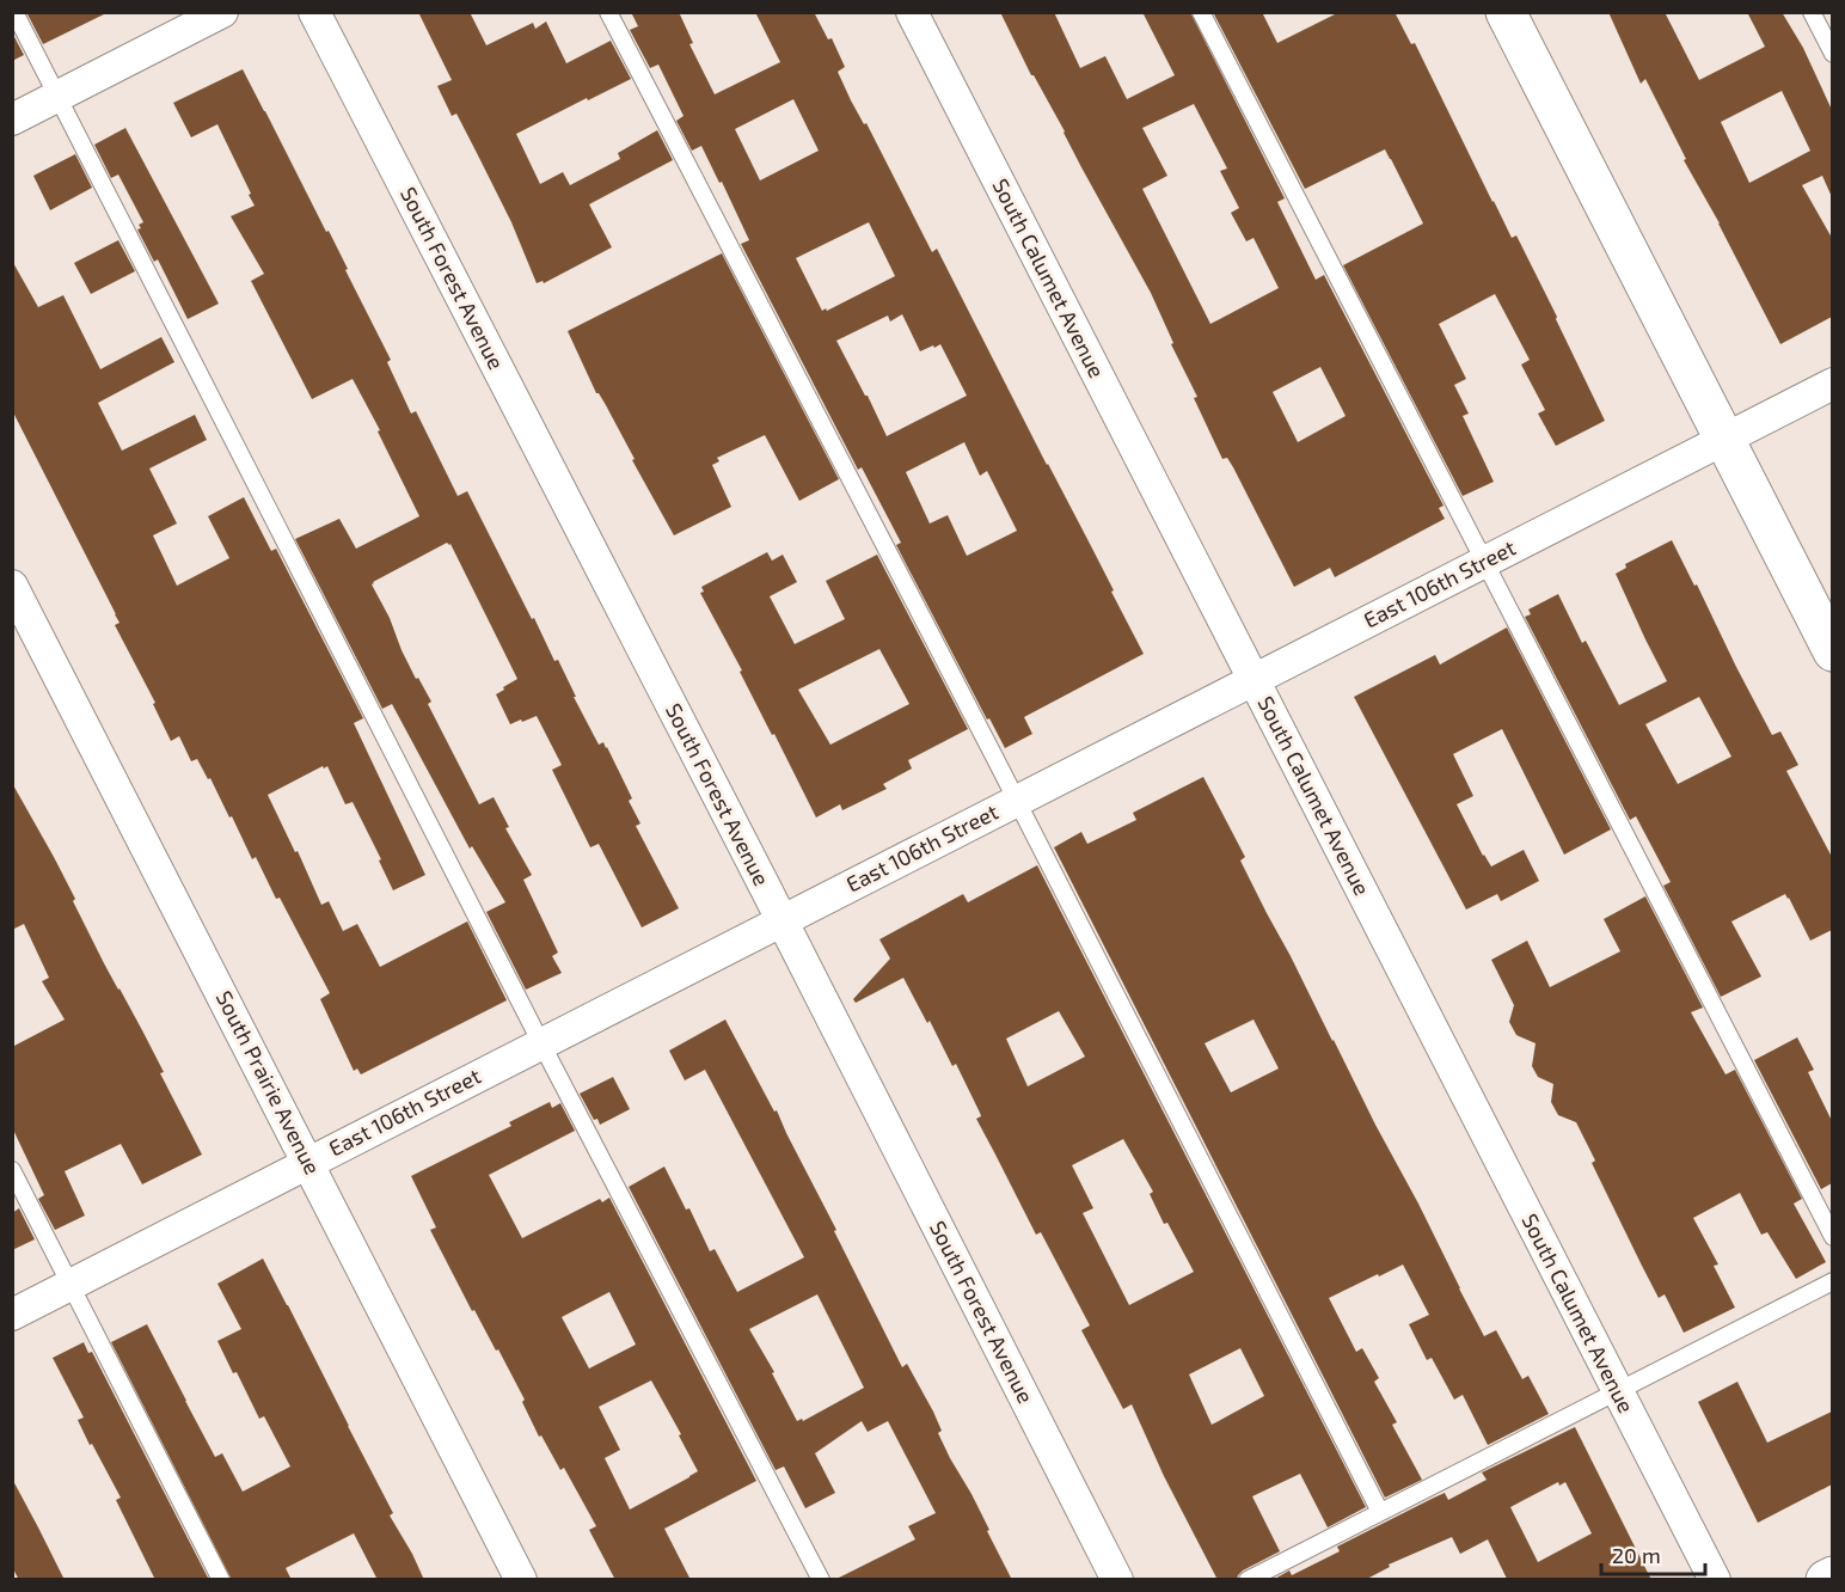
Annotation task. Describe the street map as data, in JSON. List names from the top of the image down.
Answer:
{
  "streets": {
    "street": [
      "South Forest Avenue",
      "South Calumet Avenue",
      "East 106th Street",
      "South Prairie Avenue"
    ]
  },
  "crossings": [
    ["South Forest Avenue", "East 106th Street"],
    ["South Calumet Avenue", "East 106th Street"],
    ["East 106th Street", "South Prairie Avenue"]
  ],
  "scale_bar": "20 m"
}
